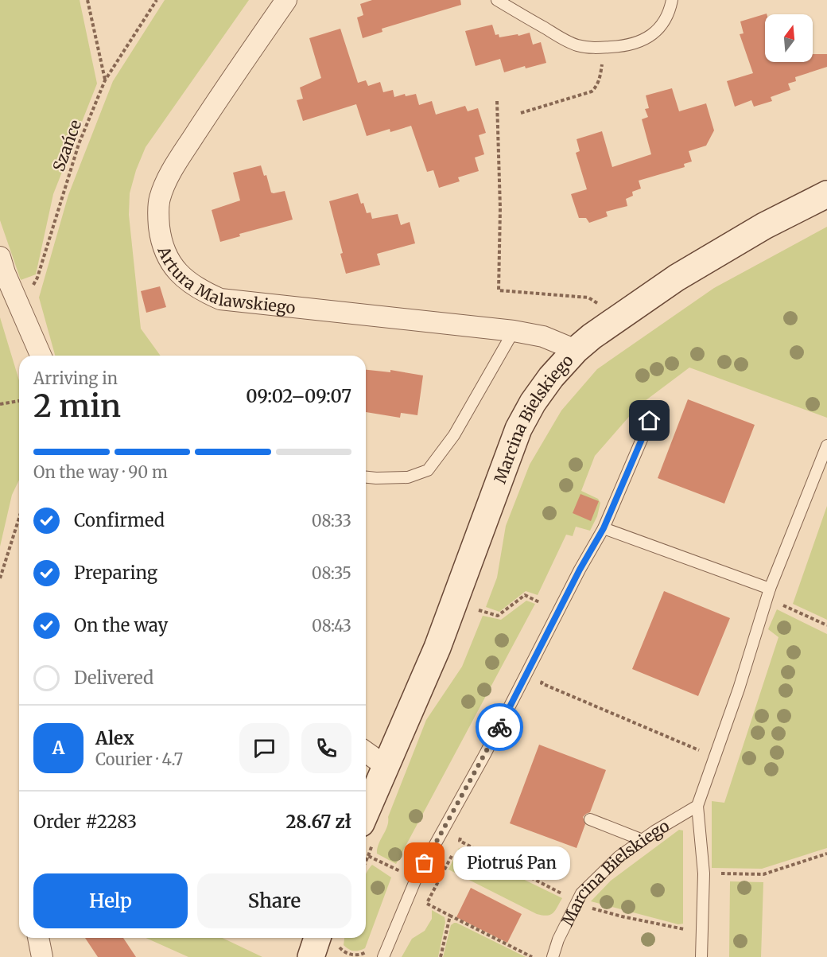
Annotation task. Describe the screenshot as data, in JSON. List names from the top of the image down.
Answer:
{
  "streets": {
    "street": ["Artura Malawskiego", "Marcina Bielskiego"],
    "path": ["Szańce"]
  },
  "crossings": [
    ["Artura Malawskiego", "Marcina Bielskiego"]
  ],
  "places": ["Piotruś Pan"],
  "north": "top",
  "page": {
    "heading": ["2 min", "Arriving in", "09:02–09:07"],
    "panel": [
      "Alex",
      "Courier · 4.7",
      "Order #2283",
      "28.67 zł"
    ],
    "bar": "On the way · 90 m",
    "list": [
      ["Confirmed", "08:33"],
      ["Preparing", "08:35"],
      ["On the way", "08:43"],
      "Delivered"
    ],
    "round": "A",
    "bubble": "Piotruś Pan",
    "buttons": ["Help", "Share"]
  }
}
